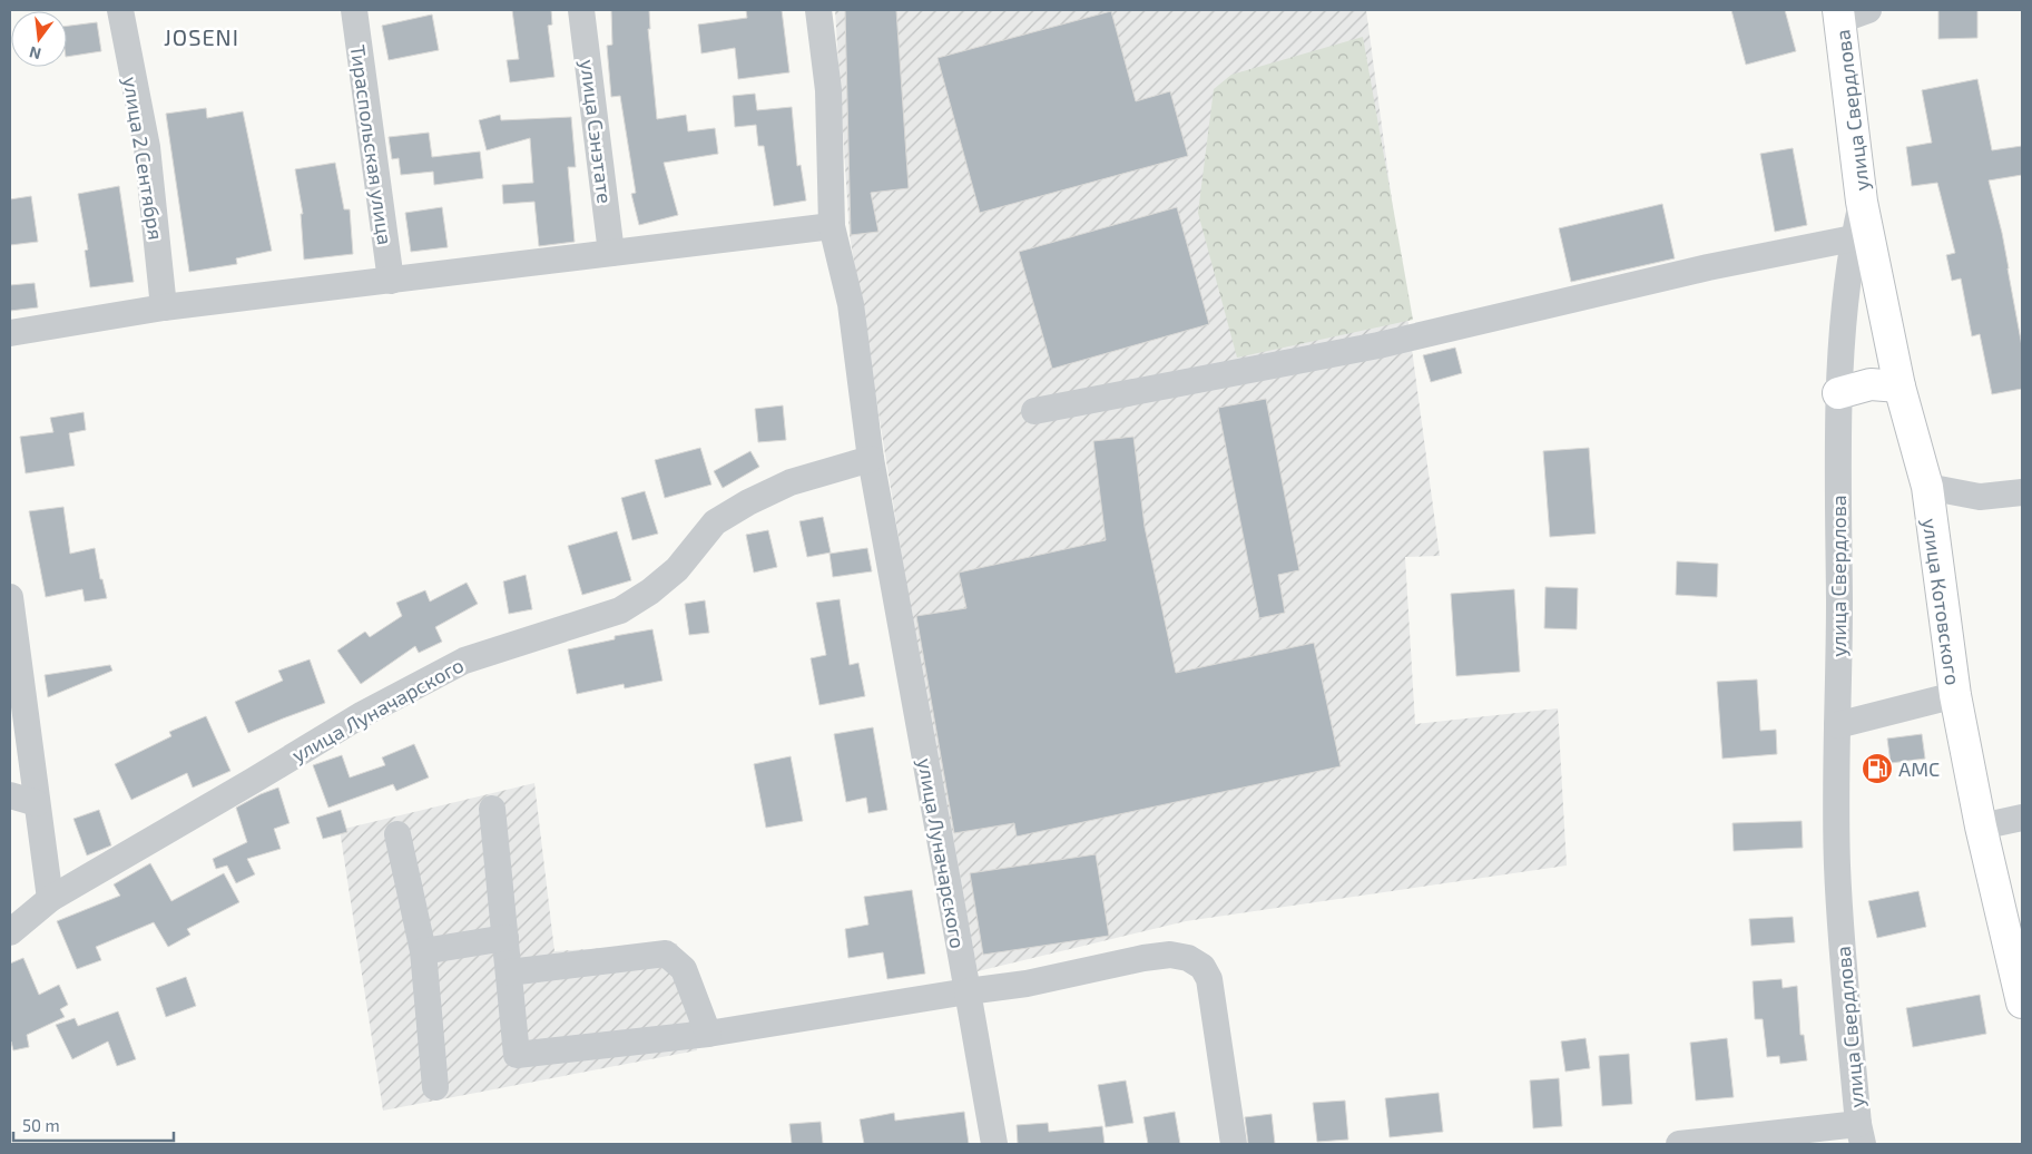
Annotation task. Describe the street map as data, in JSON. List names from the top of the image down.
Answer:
{
  "streets": {
    "highway": ["улица Свердлова", "улица Котовского"],
    "street": [
      "улица Сэнэтате",
      "Тираспольская улица",
      "улица 2 Сентября",
      "улица Луначарского"
    ]
  },
  "crossings": [
    ["улица Свердлова", "улица Котовского"]
  ],
  "districts": ["JOSENI"],
  "places": {
    "fuel station": ["AMC"]
  },
  "scale_bar": "50 m",
  "north": "bottom"
}
